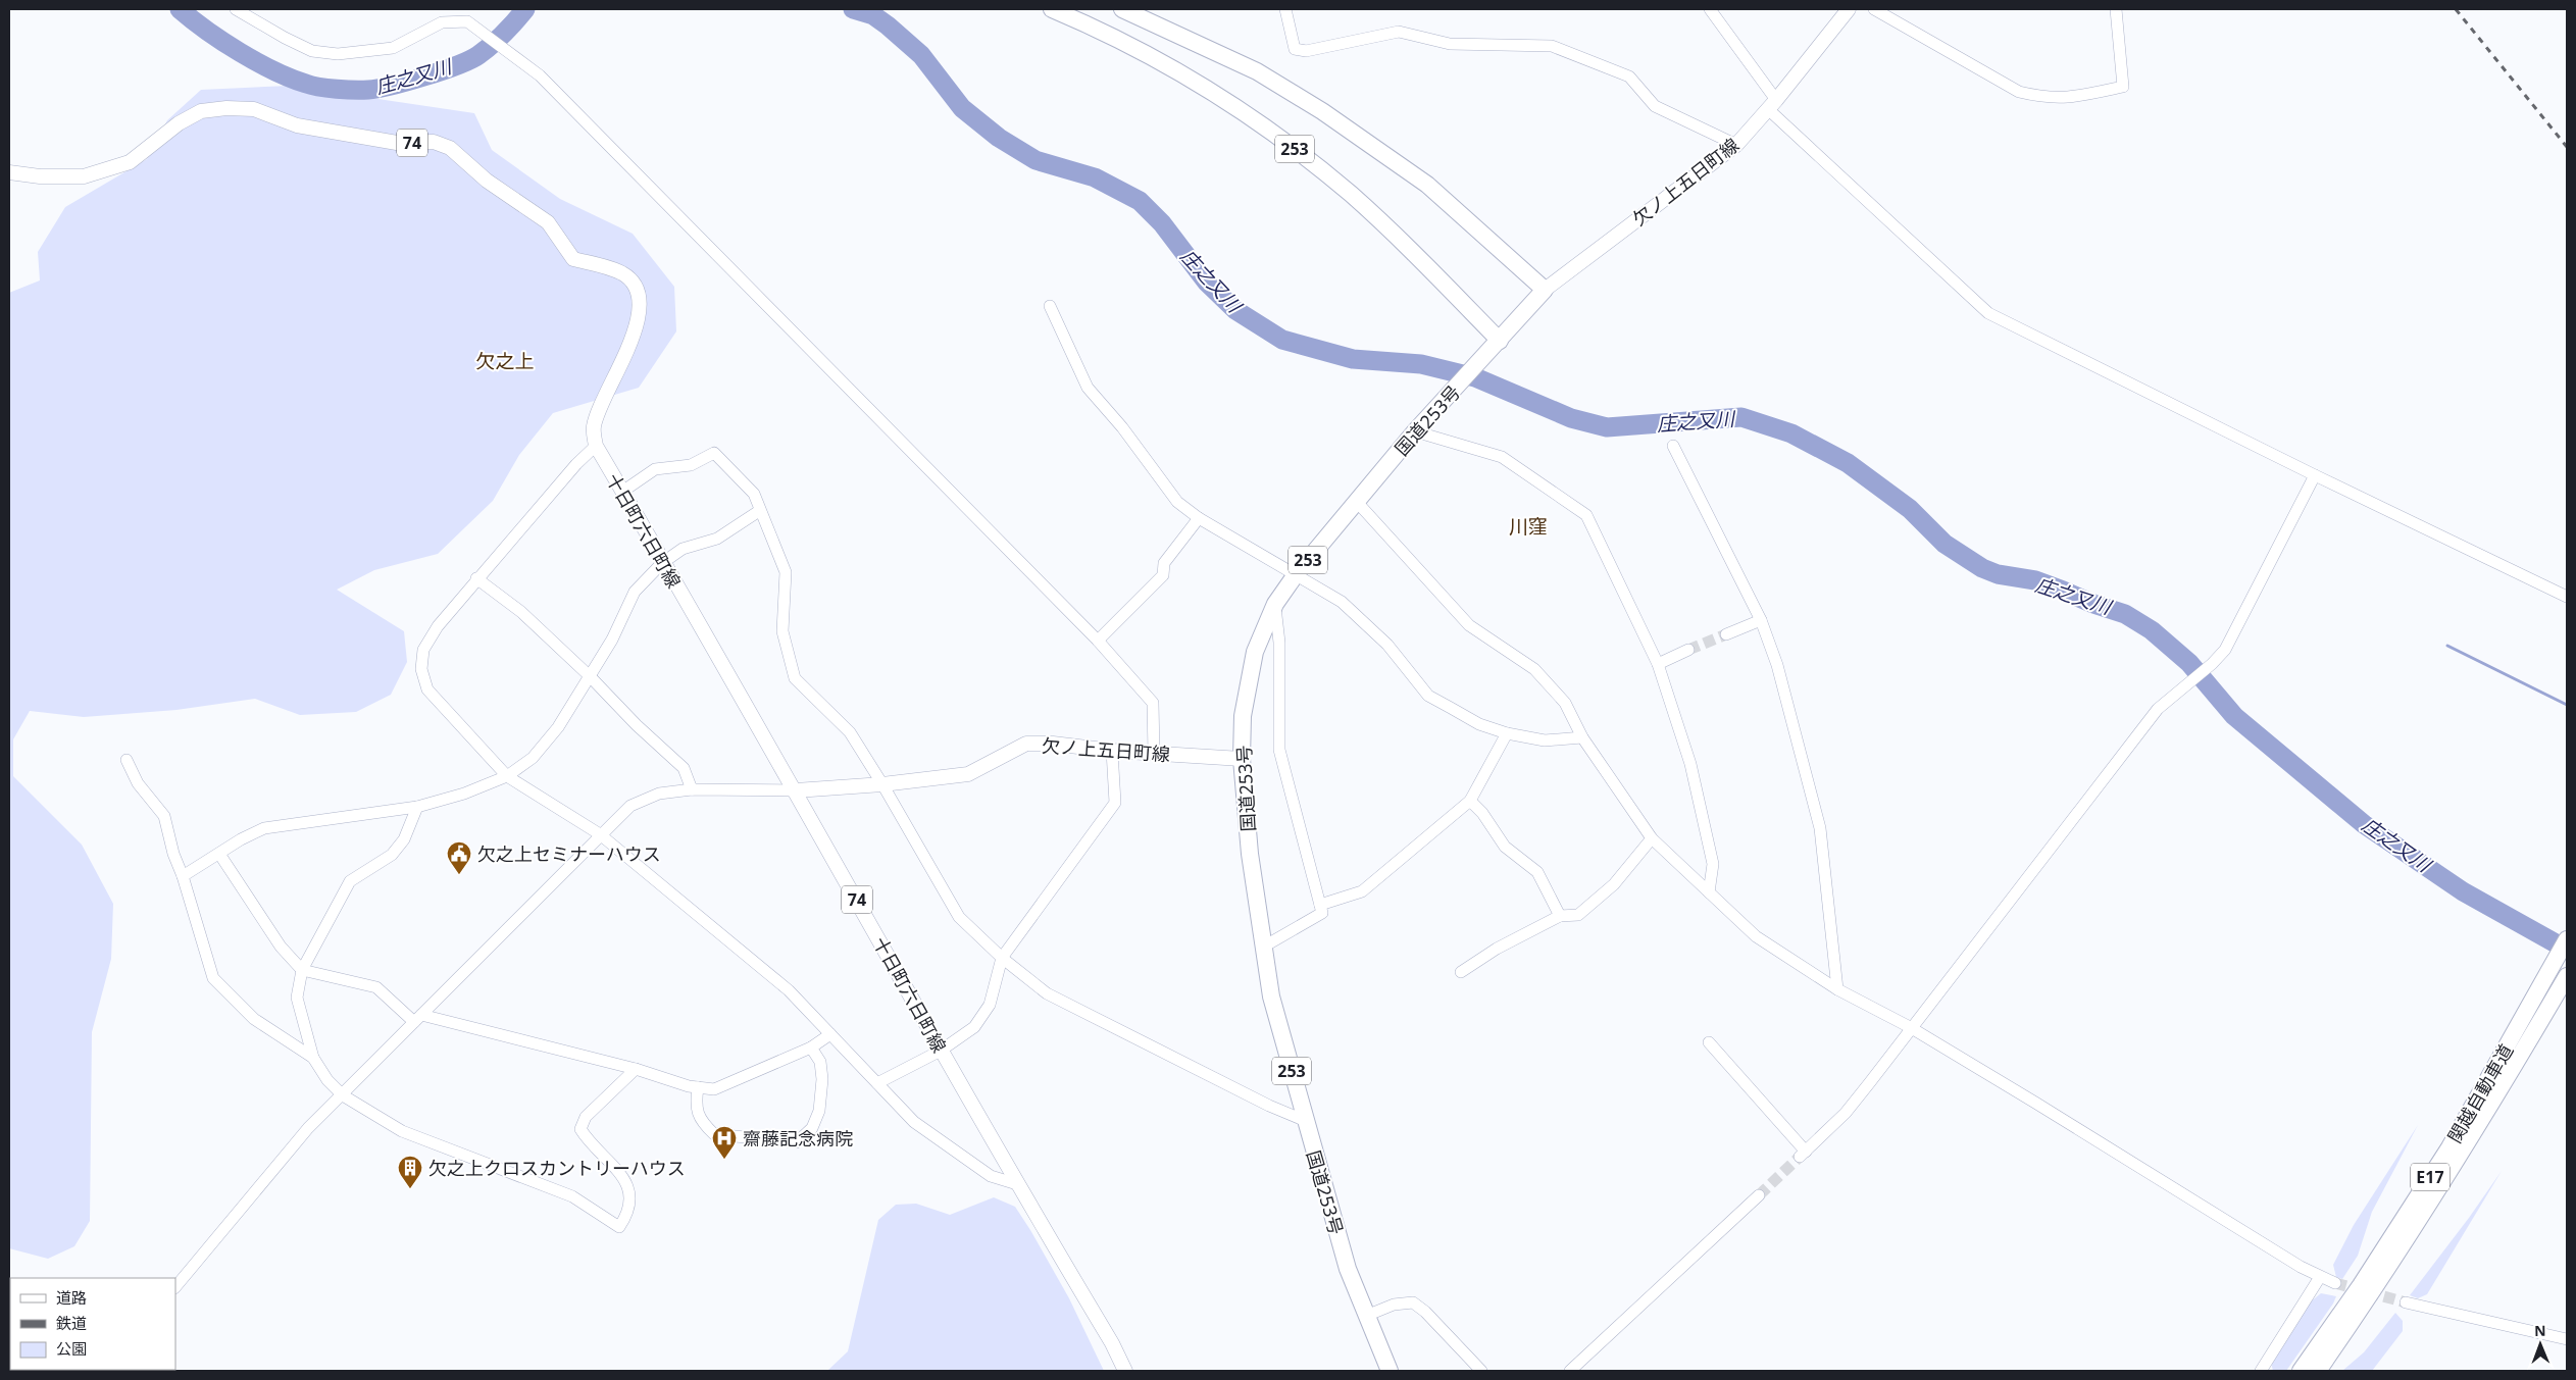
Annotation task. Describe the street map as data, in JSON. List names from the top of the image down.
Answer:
{
  "streets": {
    "highway": [
      "253",
      "国道253号",
      "関越自動車道",
      "E17"
    ],
    "main road": ["74", "欠ノ上五日町線", "十日町六日町線"]
  },
  "crossings": [
    ["253", "欠ノ上五日町線"],
    ["253", "国道253号"],
    ["欠ノ上五日町線", "国道253号"],
    ["欠ノ上五日町線", "十日町六日町線"]
  ],
  "districts": ["欠之上", "川窪"],
  "water": ["庄之又川"],
  "places": {
    "public building": ["欠之上セミナーハウス"],
    "hospital": ["齋藤記念病院"],
    "building": ["欠之上クロスカントリーハウス"]
  },
  "legend": ["道路", "鉄道", "公園"],
  "north": "top"
}
